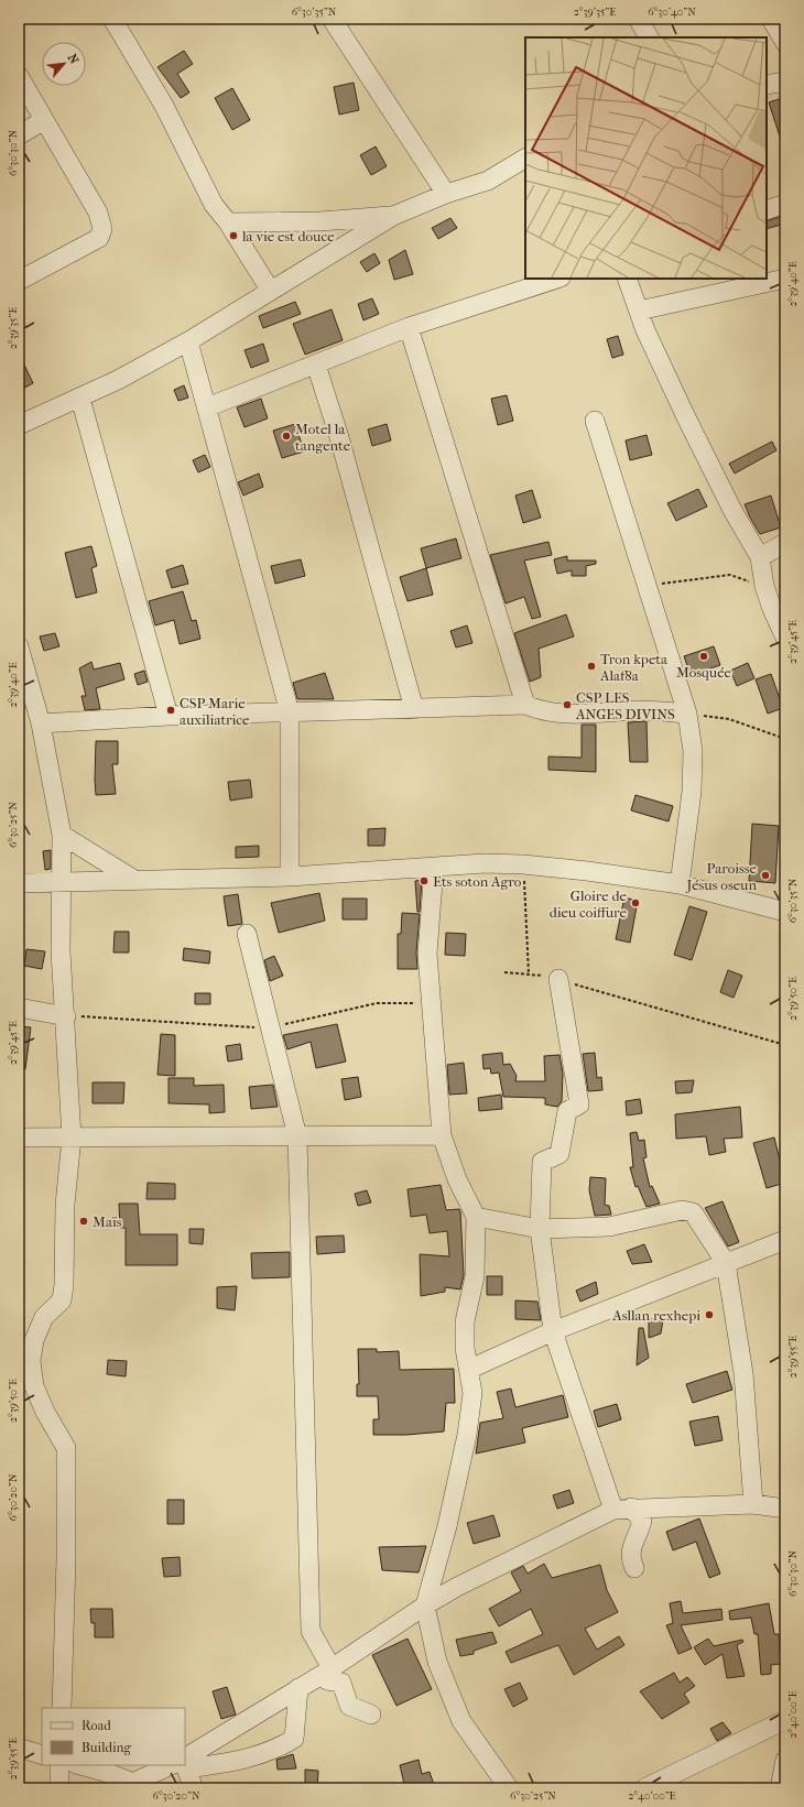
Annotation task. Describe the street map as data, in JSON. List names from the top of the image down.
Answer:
{
  "places": [
    "la vie est douce",
    "Motel la tangente",
    "Mosquée",
    "Tron kpeta Alaf8a",
    "CSP LES ANGES DIVINS",
    "CSP Marie auxiliatrice",
    "Paroisse Jésus oseun",
    "Ets soton Agro",
    "Gloire de dieu coiffure",
    "Maïs",
    "Asllan rexhepi"
  ],
  "legend": ["Road", "Building"],
  "north": "top right",
  "coordinates": [
    "6°30'35\"N",
    "2°39'35\"E",
    "6°30'40\"N",
    "6°30'30\"N",
    "2°39'40\"E",
    "2°39'45\"E",
    "6°30'25\"N",
    "2°39'50\"E",
    "2°39'55\"E",
    "6°30'20\"N",
    "2°40'00\"E"
  ]
}
